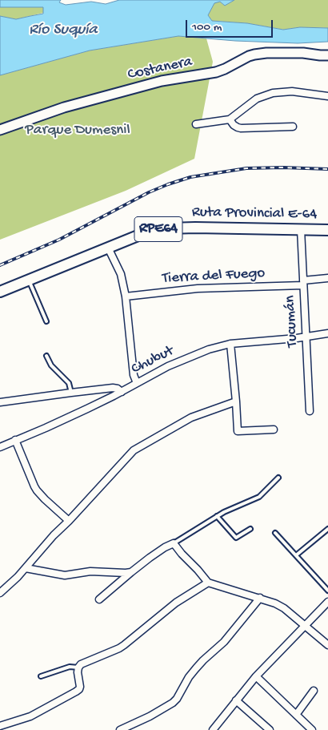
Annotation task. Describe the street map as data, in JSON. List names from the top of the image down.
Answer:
{
  "streets": {
    "main road": ["Ruta Provincial E-64", "RPE64"],
    "street": [
      "Costanera",
      "Tierra del Fuego",
      "Tucumán",
      "Chubut"
    ]
  },
  "crossings": [
    ["Ruta Provincial E-64", "Tucumán"],
    ["Tierra del Fuego", "Tucumán"],
    ["Tucumán", "Chubut"]
  ],
  "water": ["Río Suquía"],
  "parks": ["Parque Dumesnil"],
  "scale_bar": "100 m"
}
